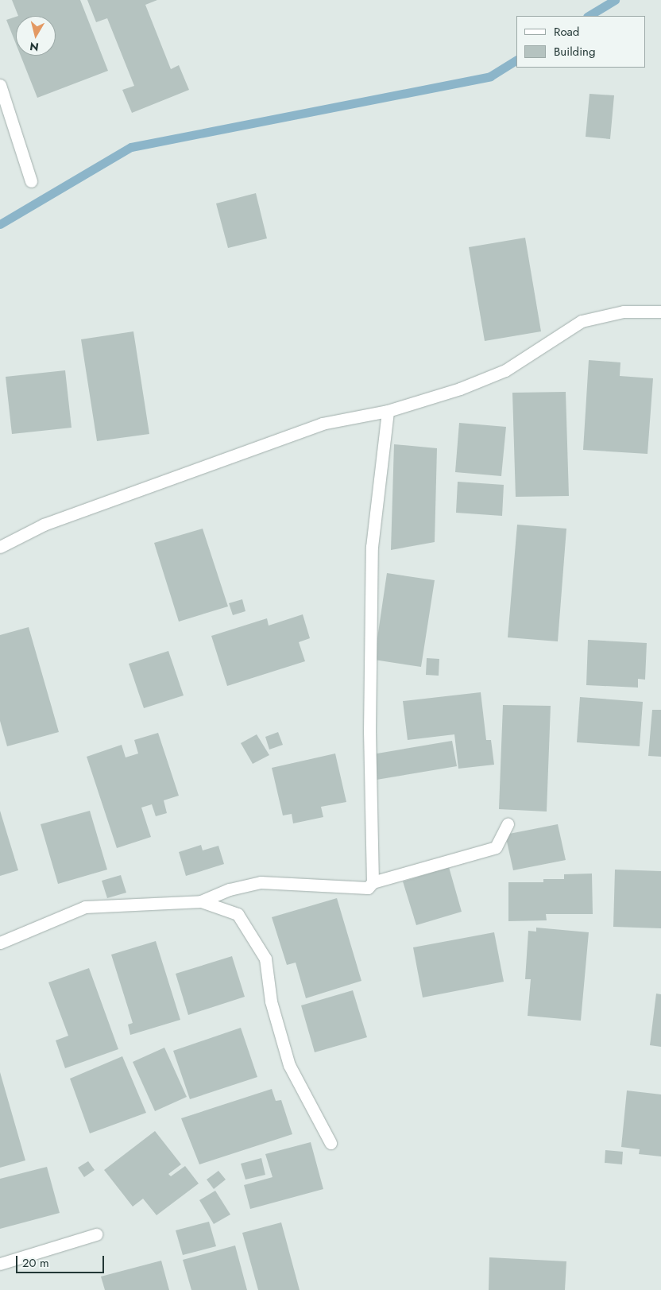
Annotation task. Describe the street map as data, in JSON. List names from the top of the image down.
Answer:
{
  "legend": ["Road", "Building"],
  "scale_bar": "20 m",
  "north": "bottom"
}
